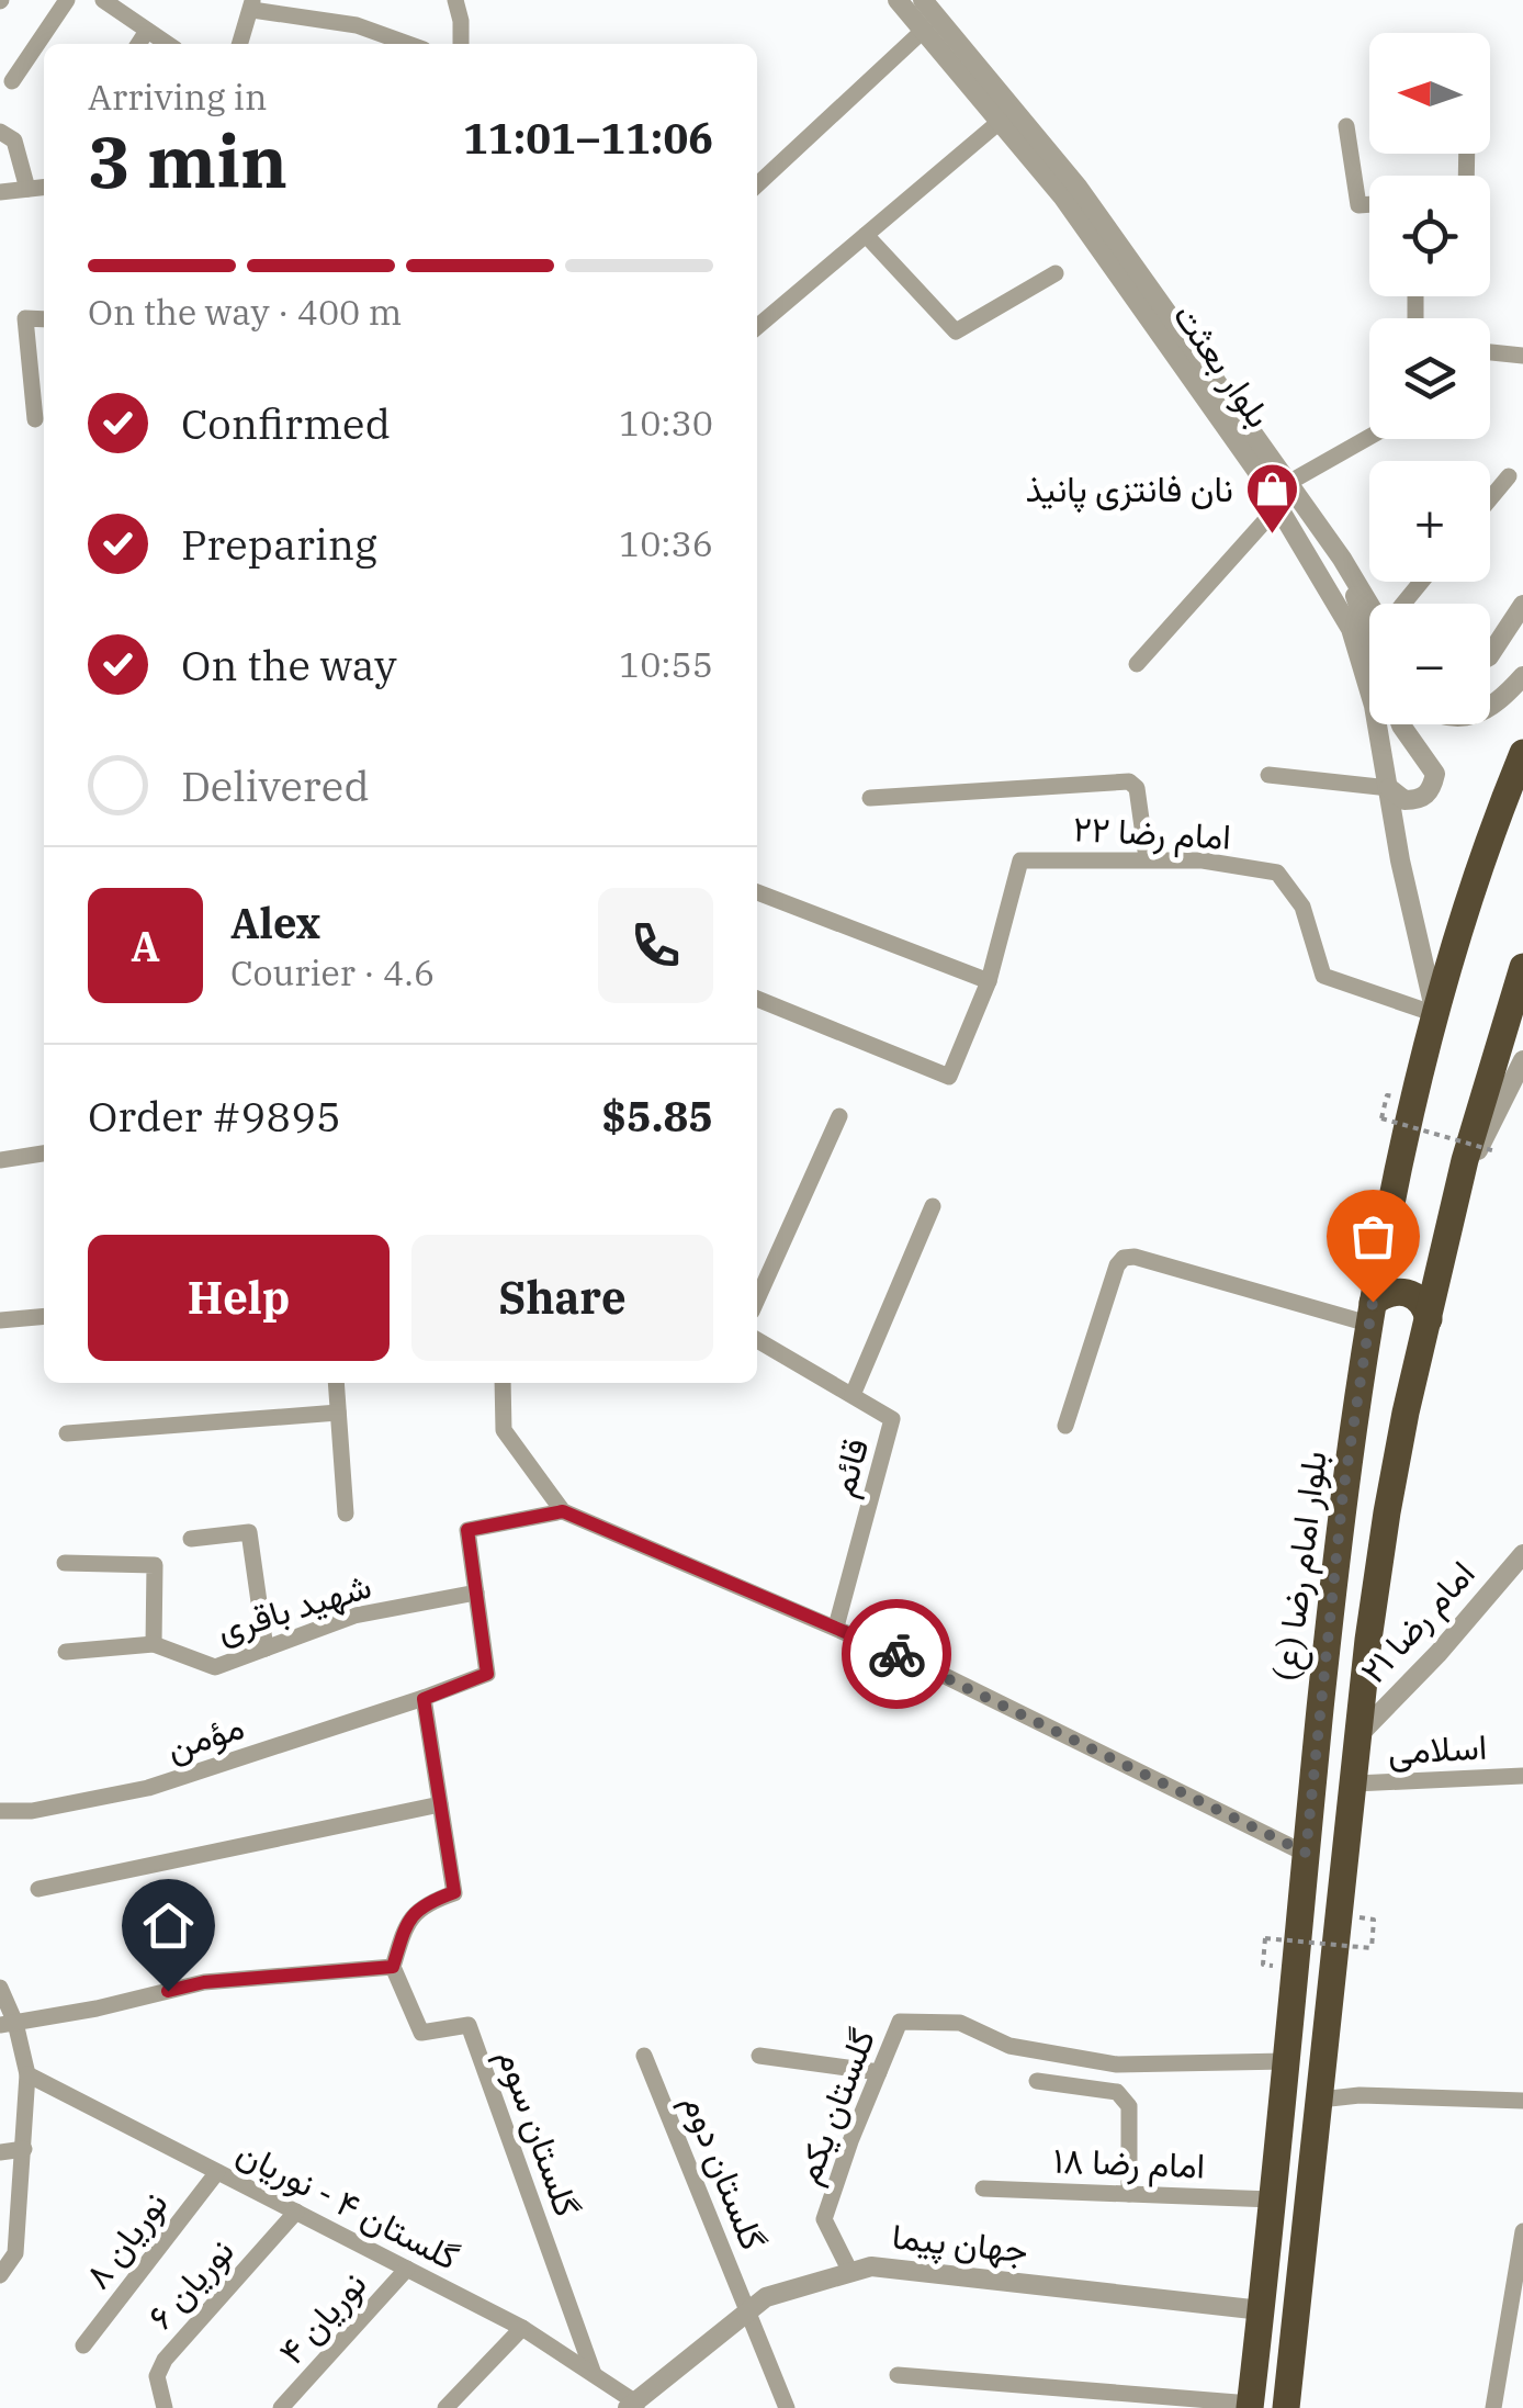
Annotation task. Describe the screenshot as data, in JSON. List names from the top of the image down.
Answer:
{
  "streets": {
    "highway": ["بلوار امام رضا (ع)"],
    "street": [
      "بلوار بعثت",
      "امام رضا ۲۲",
      "قائم",
      "شهید باقری",
      "امام رضا ۲۱",
      "مؤمن",
      "اسلامی",
      "گلستان یکم",
      "گلستان سوم",
      "امام رضا ۱۸",
      "گلستان دوم",
      "گلستان ۴ - نوریان",
      "نوریان ۸",
      "جهان پیما",
      "نوریان ۶",
      "نوریان ۴"
    ]
  },
  "crossings": [
    ["بلوار بعثت", "امام رضا ۲۲"],
    ["بلوار بعثت", "بلوار امام رضا (ع)"],
    ["امام رضا ۲۲", "بلوار امام رضا (ع)"],
    ["بلوار امام رضا (ع)", "گلستان یکم"],
    ["بلوار امام رضا (ع)", "امام رضا ۱۸"],
    ["بلوار امام رضا (ع)", "جهان پیما"],
    ["شهید باقری", "مؤمن"],
    ["گلستان یکم", "جهان پیما"],
    ["گلستان سوم", "گلستان ۴ - نوریان"],
    ["گلستان دوم", "جهان پیما"],
    ["گلستان ۴ - نوریان", "نوریان ۸"],
    ["گلستان ۴ - نوریان", "جهان پیما"],
    ["گلستان ۴ - نوریان", "نوریان ۶"],
    ["گلستان ۴ - نوریان", "نوریان ۴"]
  ],
  "places": {
    "shop": ["نان فانتزی پانیذ"]
  },
  "north": "left",
  "page": {
    "map_buttons": ["+", "−"],
    "heading": ["3 min", "Arriving in", "11:01–11:06"],
    "panel": [
      "Alex",
      "Courier · 4.6",
      "Order #9895",
      "$5.85"
    ],
    "bar": "On the way · 400 m",
    "list": [
      ["Confirmed", "10:30"],
      ["Preparing", "10:36"],
      ["On the way", "10:55"],
      "Delivered"
    ],
    "round": "A",
    "buttons": ["Help", "Share"]
  }
}
